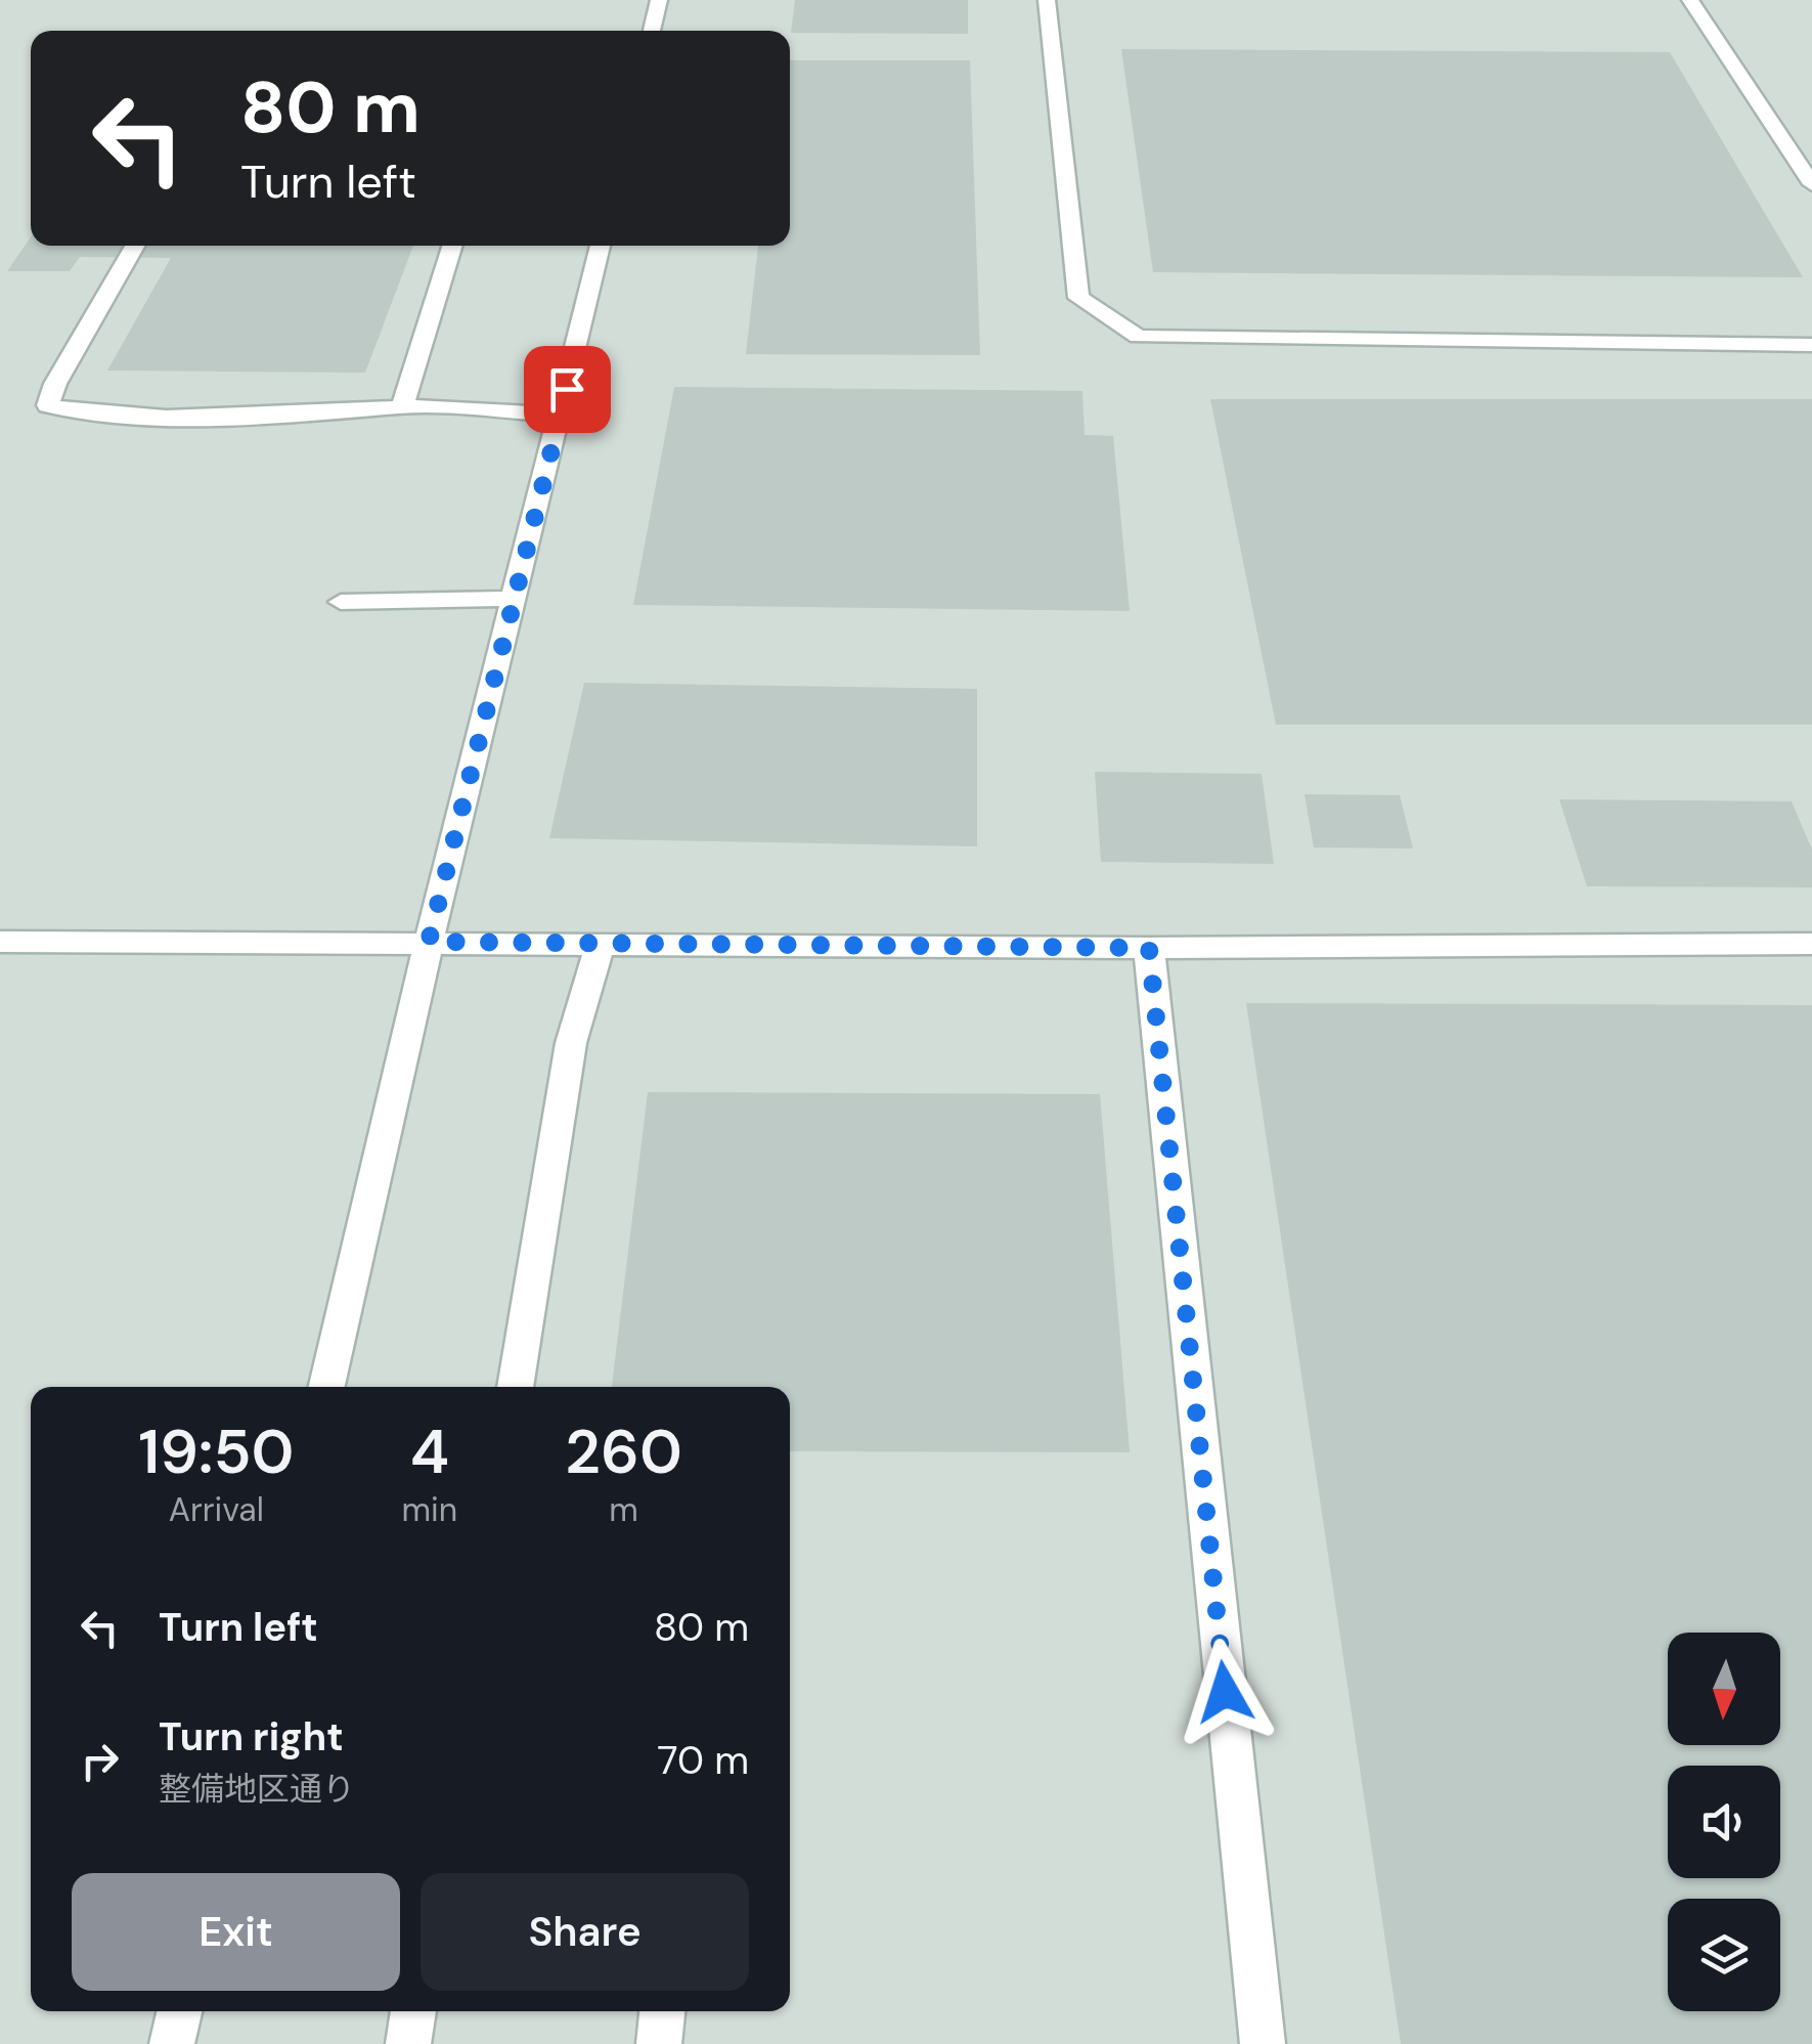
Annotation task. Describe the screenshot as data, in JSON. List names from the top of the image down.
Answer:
{
  "north": "bottom",
  "page": {
    "turn": ["80 m", "Turn left"],
    "eta": [
      "19:50",
      "Arrival",
      "4",
      "min",
      "260",
      "m"
    ],
    "list": [
      {
        "name": "Turn left",
        "value": "80 m"
      },
      {
        "name": "Turn right",
        "note": "整備地区通り",
        "value": "70 m"
      }
    ],
    "buttons": ["Exit", "Share"]
  }
}
